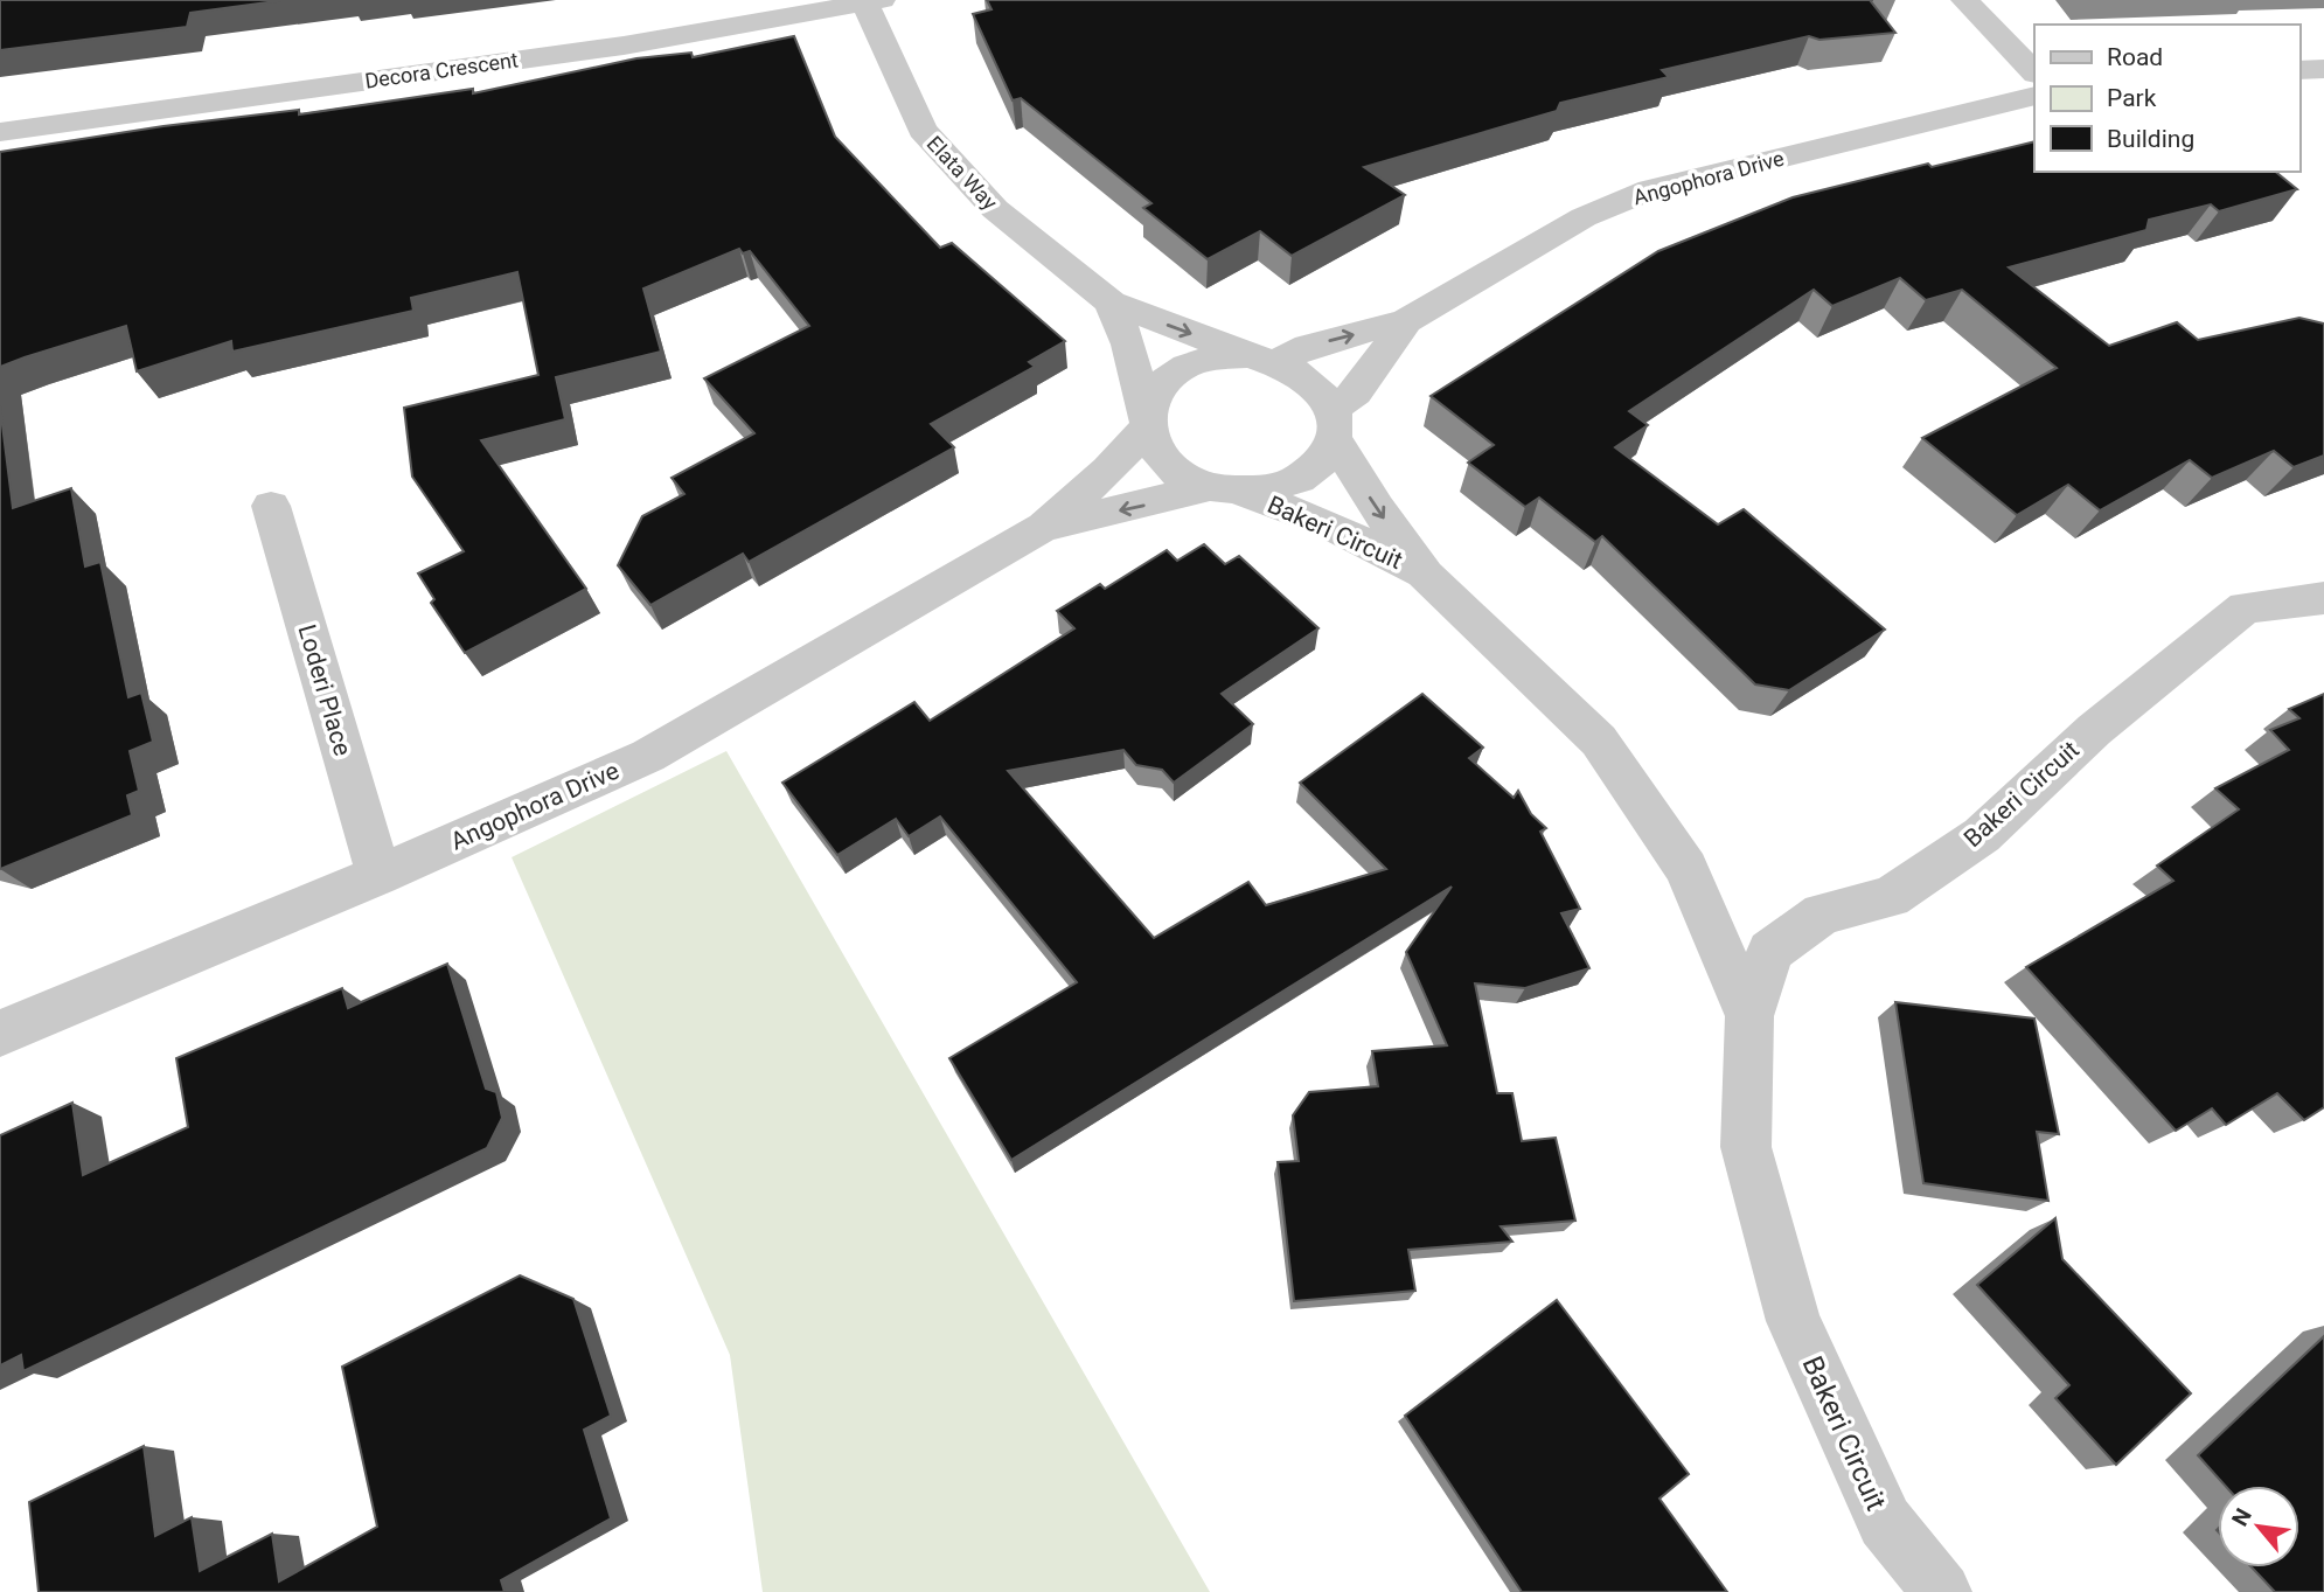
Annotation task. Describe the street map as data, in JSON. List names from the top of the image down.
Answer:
{
  "streets": {
    "street": [
      "Decora Crescent",
      "Elata Way",
      "Angophora Drive",
      "Bakeri Circuit",
      "Loderi Place"
    ]
  },
  "crossings": [
    ["Decora Crescent", "Elata Way"],
    ["Elata Way", "Angophora Drive"],
    ["Elata Way", "Bakeri Circuit"],
    ["Angophora Drive", "Bakeri Circuit"],
    ["Angophora Drive", "Loderi Place"]
  ],
  "legend": ["Road", "Park", "Building"],
  "north": "top left"
}
